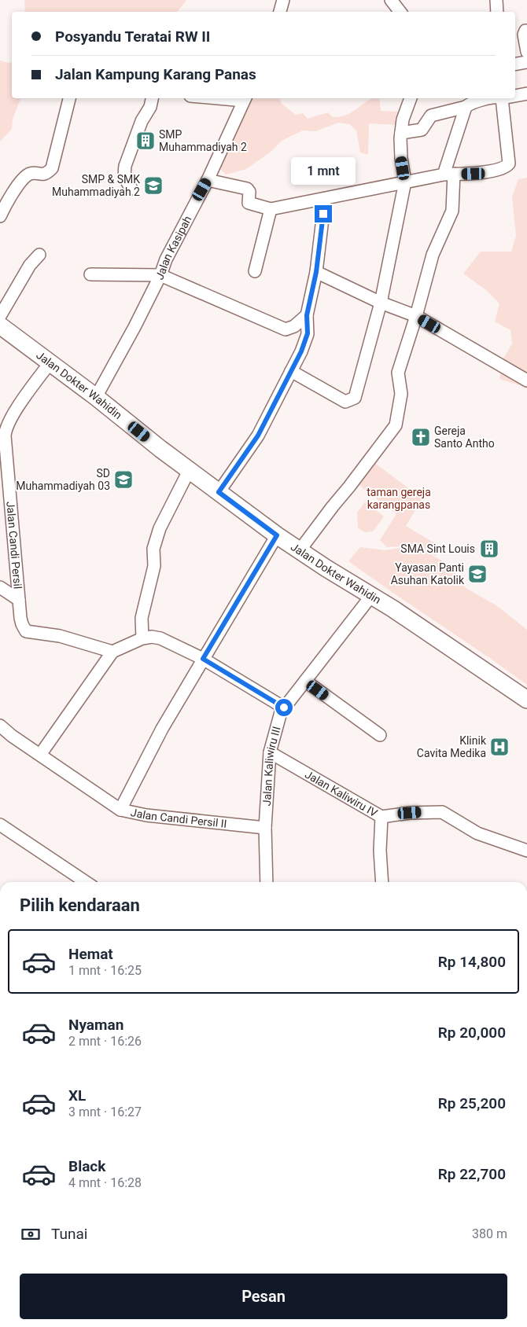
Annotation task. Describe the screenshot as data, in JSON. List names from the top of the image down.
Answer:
{
  "streets": {
    "highway": ["Jalan Dokter Wahidin"],
    "street": [
      "Jalan Kasipah",
      "Jalan Candi Persil",
      "Jalan Kaliwiru III",
      "Jalan Kaliwiru IV",
      "Jalan Candi Persil II"
    ]
  },
  "crossings": [
    ["Jalan Kasipah", "Jalan Dokter Wahidin"],
    ["Jalan Dokter Wahidin", "Jalan Candi Persil"],
    ["Jalan Dokter Wahidin", "Jalan Kaliwiru III"],
    ["Jalan Kaliwiru III", "Jalan Kaliwiru IV"],
    ["Jalan Kaliwiru III", "Jalan Candi Persil II"]
  ],
  "parks": ["taman gereja karangpanas"],
  "places": {
    "building": ["SMP Muhammadiyah 2", "SMA Sint Louis"],
    "school or university": ["SMP & SMK Muhammadiyah 2", "SD Muhammadiyah 03", "Yayasan Panti Asuhan Katolik"],
    "church": ["Gereja Santo Antho"],
    "hospital": ["Klinik Cavita Medika"]
  },
  "page": {
    "banner": ["Posyandu Teratai RW II", "Jalan Kampung Karang Panas"],
    "bubble": "1 mnt",
    "heading": "Pilih kendaraan",
    "list": [
      {
        "name": "Hemat",
        "note": "1 mnt · 16:25",
        "value": "Rp 14,800"
      },
      {
        "name": "Nyaman",
        "note": "2 mnt · 16:26",
        "value": "Rp 20,000"
      },
      {
        "name": "XL",
        "note": "3 mnt · 16:27",
        "value": "Rp 25,200"
      },
      {
        "name": "Black",
        "note": "4 mnt · 16:28",
        "value": "Rp 22,700"
      }
    ],
    "pay": ["Tunai", "380 m"],
    "buttons": "Pesan"
  }
}
